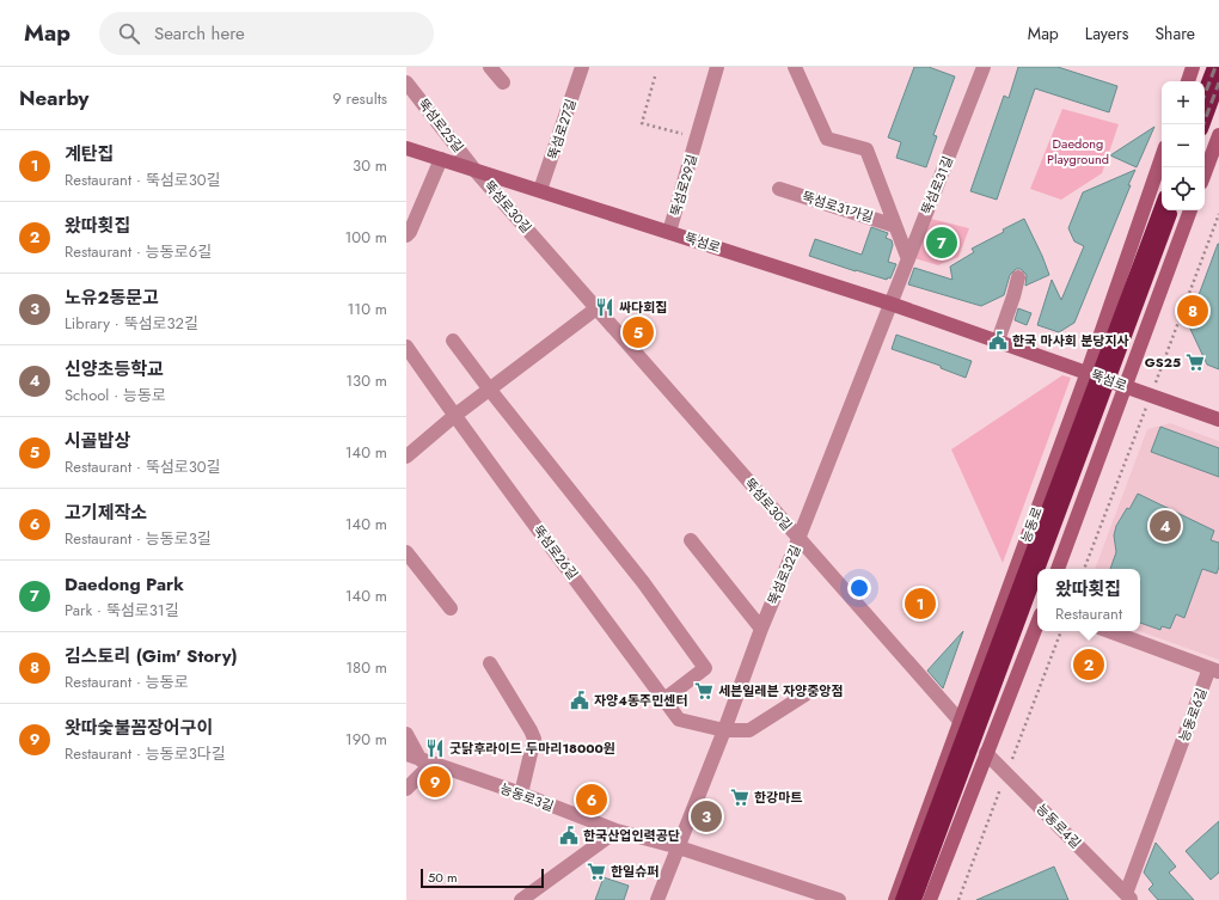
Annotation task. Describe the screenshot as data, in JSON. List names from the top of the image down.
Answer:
{
  "streets": {
    "main road": ["뚝섬로", "능동로"],
    "street": [
      "뚝섬로25길",
      "뚝섬로27길",
      "뚝섬로29길",
      "뚝섬로31길",
      "뚝섬로30길",
      "뚝섬로31가길",
      "뚝섬로26길",
      "뚝섬로32길",
      "능동로6길",
      "능동로3길",
      "능동로4길"
    ]
  },
  "crossings": [
    ["뚝섬로25길", "뚝섬로30길"],
    ["뚝섬로25길", "뚝섬로"],
    ["뚝섬로27길", "뚝섬로"],
    ["뚝섬로29길", "뚝섬로"],
    ["뚝섬로31길", "뚝섬로31가길"],
    ["뚝섬로31길", "뚝섬로"],
    ["뚝섬로31길", "뚝섬로32길"],
    ["뚝섬로30길", "뚝섬로"],
    ["뚝섬로30길", "능동로"],
    ["뚝섬로30길", "뚝섬로32길"],
    ["뚝섬로", "능동로"],
    ["뚝섬로", "뚝섬로32길"],
    ["뚝섬로26길", "뚝섬로32길"],
    ["뚝섬로32길", "능동로3길"],
    ["능동로6길", "능동로4길"]
  ],
  "parks": ["Daedong Playground"],
  "places": {
    "restaurant": ["싸다회집", "굿닭후라이드 두마리18000원"],
    "public building": ["한국 마사회 분당지사", "자양4동주민센터", "한국산업인력공단"],
    "supermarket": [
      "GS25",
      "세븐일레븐 자양중앙점",
      "한강마트",
      "한일슈퍼"
    ]
  },
  "scale_bar": "50 m",
  "page": {
    "header": "Map",
    "search": "Search here",
    "nav": ["Map", "Layers", "Share"],
    "heading": ["Nearby", "9 results"],
    "map_buttons": ["+", "−"],
    "list": [
      {
        "mark": "1",
        "name": "계탄집",
        "note": "Restaurant · 뚝섬로30길",
        "value": "30 m"
      },
      {
        "mark": "2",
        "name": "왔따횟집",
        "note": "Restaurant · 능동로6길",
        "value": "100 m"
      },
      {
        "mark": "3",
        "name": "노유2동문고",
        "note": "Library · 뚝섬로32길",
        "value": "110 m"
      },
      {
        "mark": "4",
        "name": "신양초등학교",
        "note": "School · 능동로",
        "value": "130 m"
      },
      {
        "mark": "5",
        "name": "시골밥상",
        "note": "Restaurant · 뚝섬로30길",
        "value": "140 m"
      },
      {
        "mark": "6",
        "name": "고기제작소",
        "note": "Restaurant · 능동로3길",
        "value": "140 m"
      },
      {
        "mark": "7",
        "name": "Daedong Park",
        "note": "Park · 뚝섬로31길",
        "value": "140 m"
      },
      {
        "mark": "8",
        "name": "김스토리 (Gim' Story)",
        "note": "Restaurant · 능동로",
        "value": "180 m"
      },
      {
        "mark": "9",
        "name": "왓따숯불꼼장어구이",
        "note": "Restaurant · 능동로3다길",
        "value": "190 m"
      }
    ],
    "pins": [
      "7",
      "8",
      "5",
      "4",
      "1",
      "2",
      "9",
      "6",
      "3"
    ],
    "popup": ["왔따횟집", "Restaurant"],
    "scale": "50 m"
  }
}
